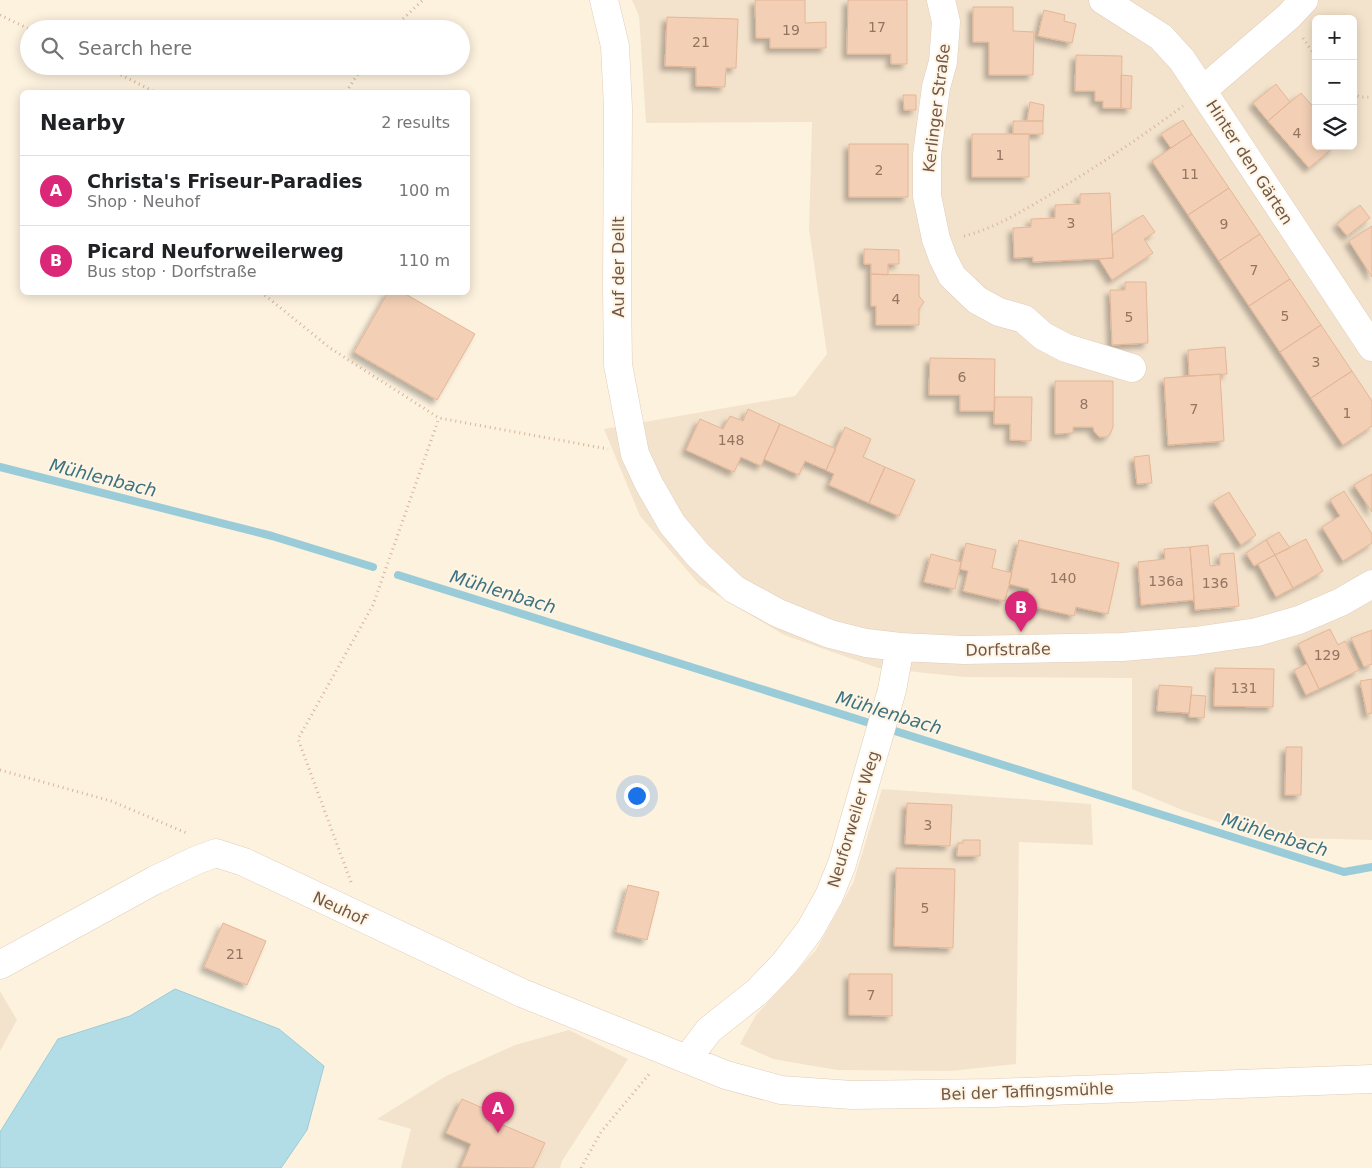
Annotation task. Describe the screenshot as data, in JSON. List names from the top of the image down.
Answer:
{
  "streets": {
    "street": [
      "Kerlinger Straße",
      "Hinter den Gärten",
      "Auf der Dellt",
      "Dorfstraße",
      "Neuforweiler Weg",
      "Neuhof",
      "Bei der Taffingsmühle"
    ]
  },
  "crossings": [
    ["Auf der Dellt", "Dorfstraße"],
    ["Dorfstraße", "Neuforweiler Weg"],
    ["Neuforweiler Weg", "Neuhof"],
    ["Neuforweiler Weg", "Bei der Taffingsmühle"],
    ["Neuhof", "Bei der Taffingsmühle"]
  ],
  "water": ["Mühlenbach"],
  "house_numbers": [
    "17",
    "19",
    "21",
    "4",
    "1",
    "2",
    "11",
    "3",
    "9",
    "7",
    "4",
    "5",
    "5",
    "3",
    "6",
    "8",
    "7",
    "1",
    "148",
    "140",
    "136a",
    "136",
    "129",
    "131",
    "3",
    "5",
    "21",
    "7"
  ],
  "page": {
    "map_buttons": ["+", "−"],
    "search": "Search here",
    "heading": ["Nearby", "2 results"],
    "list": [
      {
        "mark": "A",
        "name": "Christa's Friseur-Paradies",
        "note": "Shop · Neuhof",
        "value": "100 m"
      },
      {
        "mark": "B",
        "name": "Picard Neuforweilerweg",
        "note": "Bus stop · Dorfstraße",
        "value": "110 m"
      }
    ],
    "pins": ["B", "A"]
  }
}
